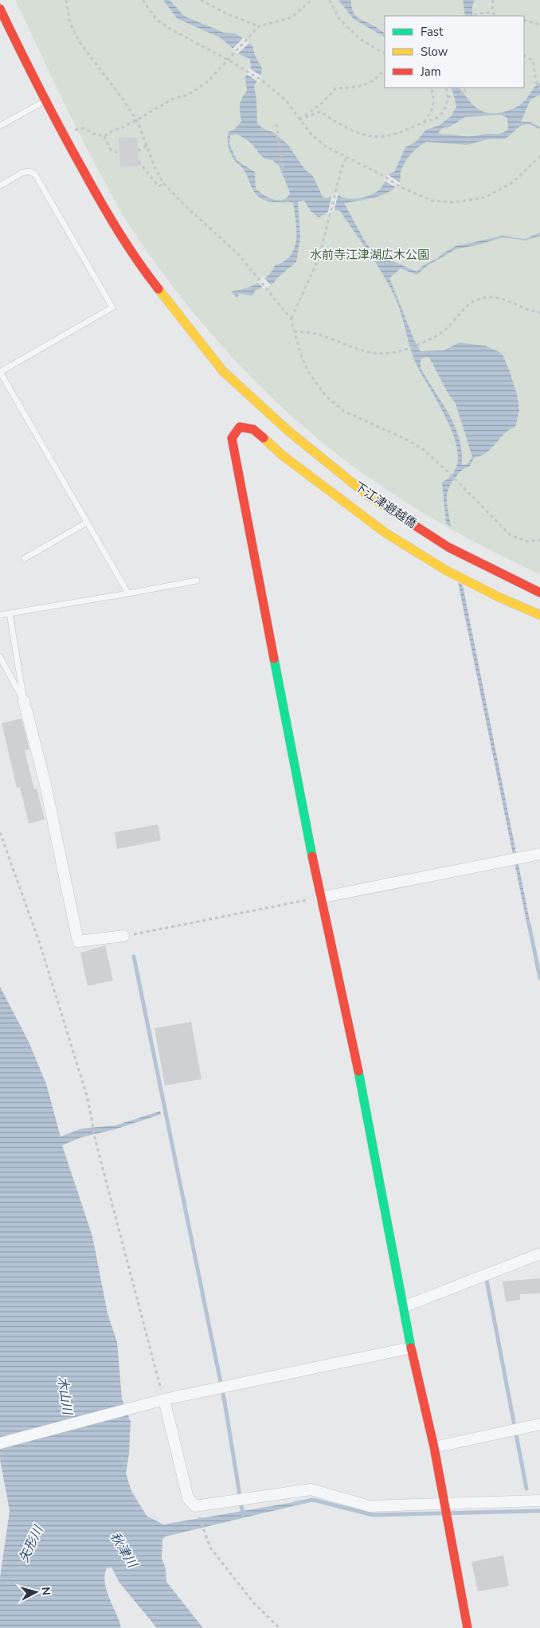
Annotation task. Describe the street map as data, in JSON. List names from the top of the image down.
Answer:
{
  "streets": {
    "street": ["下江津避越僑"]
  },
  "water": ["木山川", "矢形川", "秋津川"],
  "parks": ["水前寺江津湖広木公園"],
  "legend": ["Fast", "Slow", "Jam"],
  "north": "right"
}
